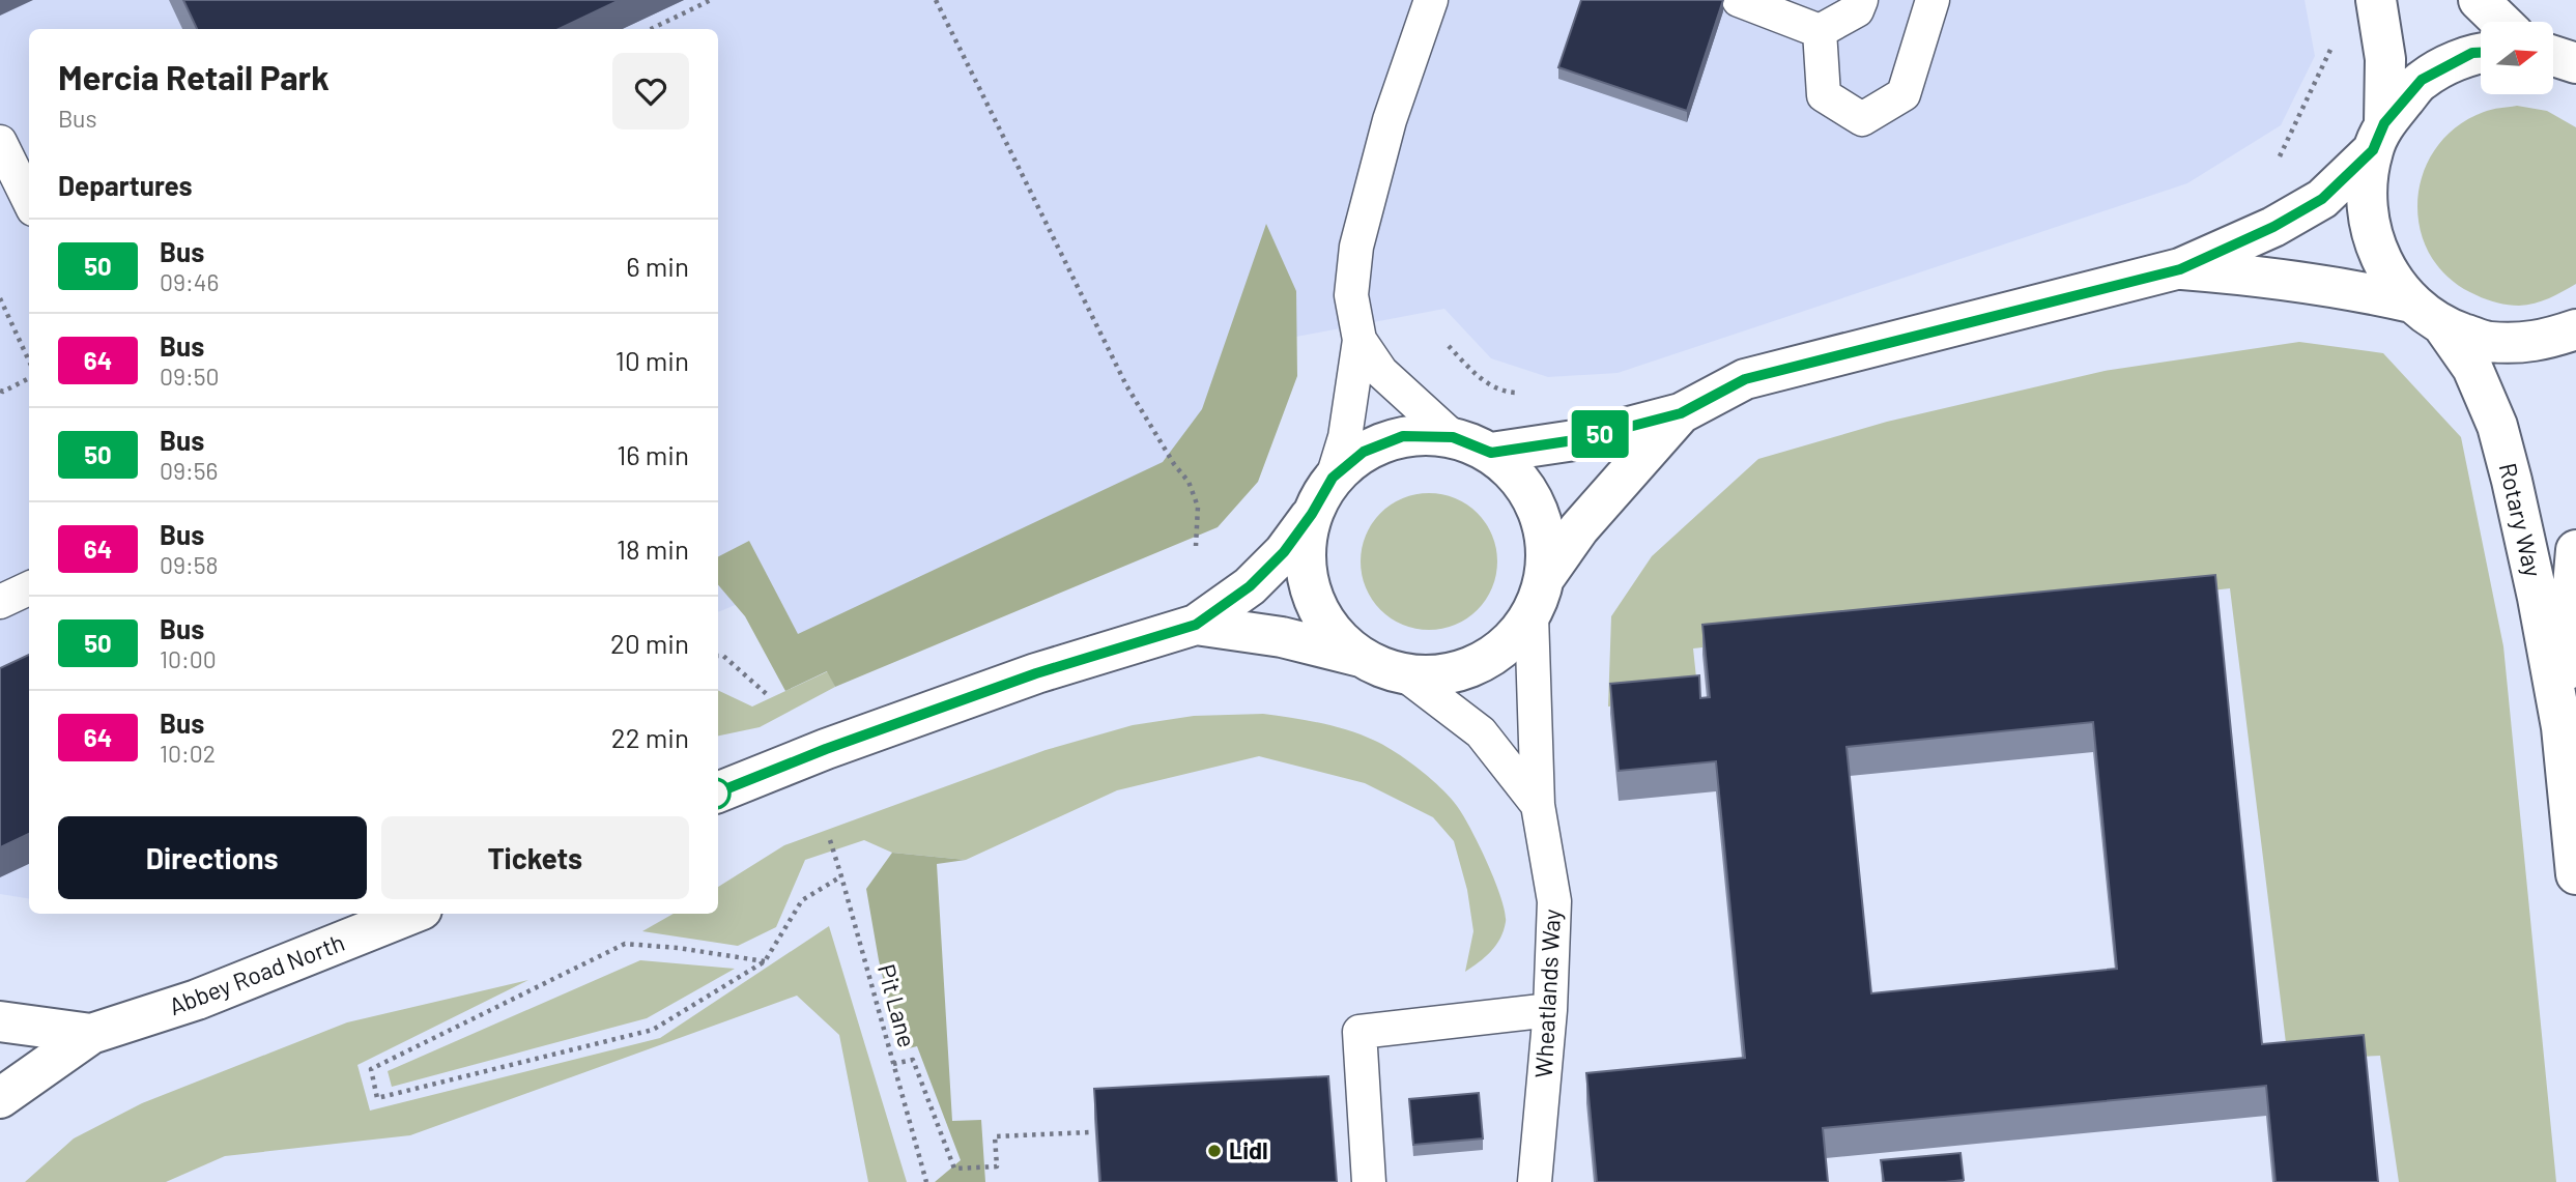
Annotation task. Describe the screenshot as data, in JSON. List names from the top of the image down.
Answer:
{
  "streets": {
    "street": ["Rotary Way", "Abbey Road North"],
    "lane": ["Wheatlands Way"],
    "path": ["Pit Lane"]
  },
  "places": ["Lidl"],
  "lines": ["bus line 50"],
  "north": "right",
  "page": {
    "on_map": "50",
    "heading": [
      ["Mercia Retail Park", "Bus"],
      "Departures"
    ],
    "list": [
      {
        "mark": "50",
        "name": "Bus",
        "note": "09:46",
        "value": "6 min"
      },
      {
        "mark": "64",
        "name": "Bus",
        "note": "09:50",
        "value": "10 min"
      },
      {
        "mark": "50",
        "name": "Bus",
        "note": "09:56",
        "value": "16 min"
      },
      {
        "mark": "64",
        "name": "Bus",
        "note": "09:58",
        "value": "18 min"
      },
      {
        "mark": "50",
        "name": "Bus",
        "note": "10:00",
        "value": "20 min"
      },
      {
        "mark": "64",
        "name": "Bus",
        "note": "10:02",
        "value": "22 min"
      }
    ],
    "buttons": ["Directions", "Tickets"]
  }
}
